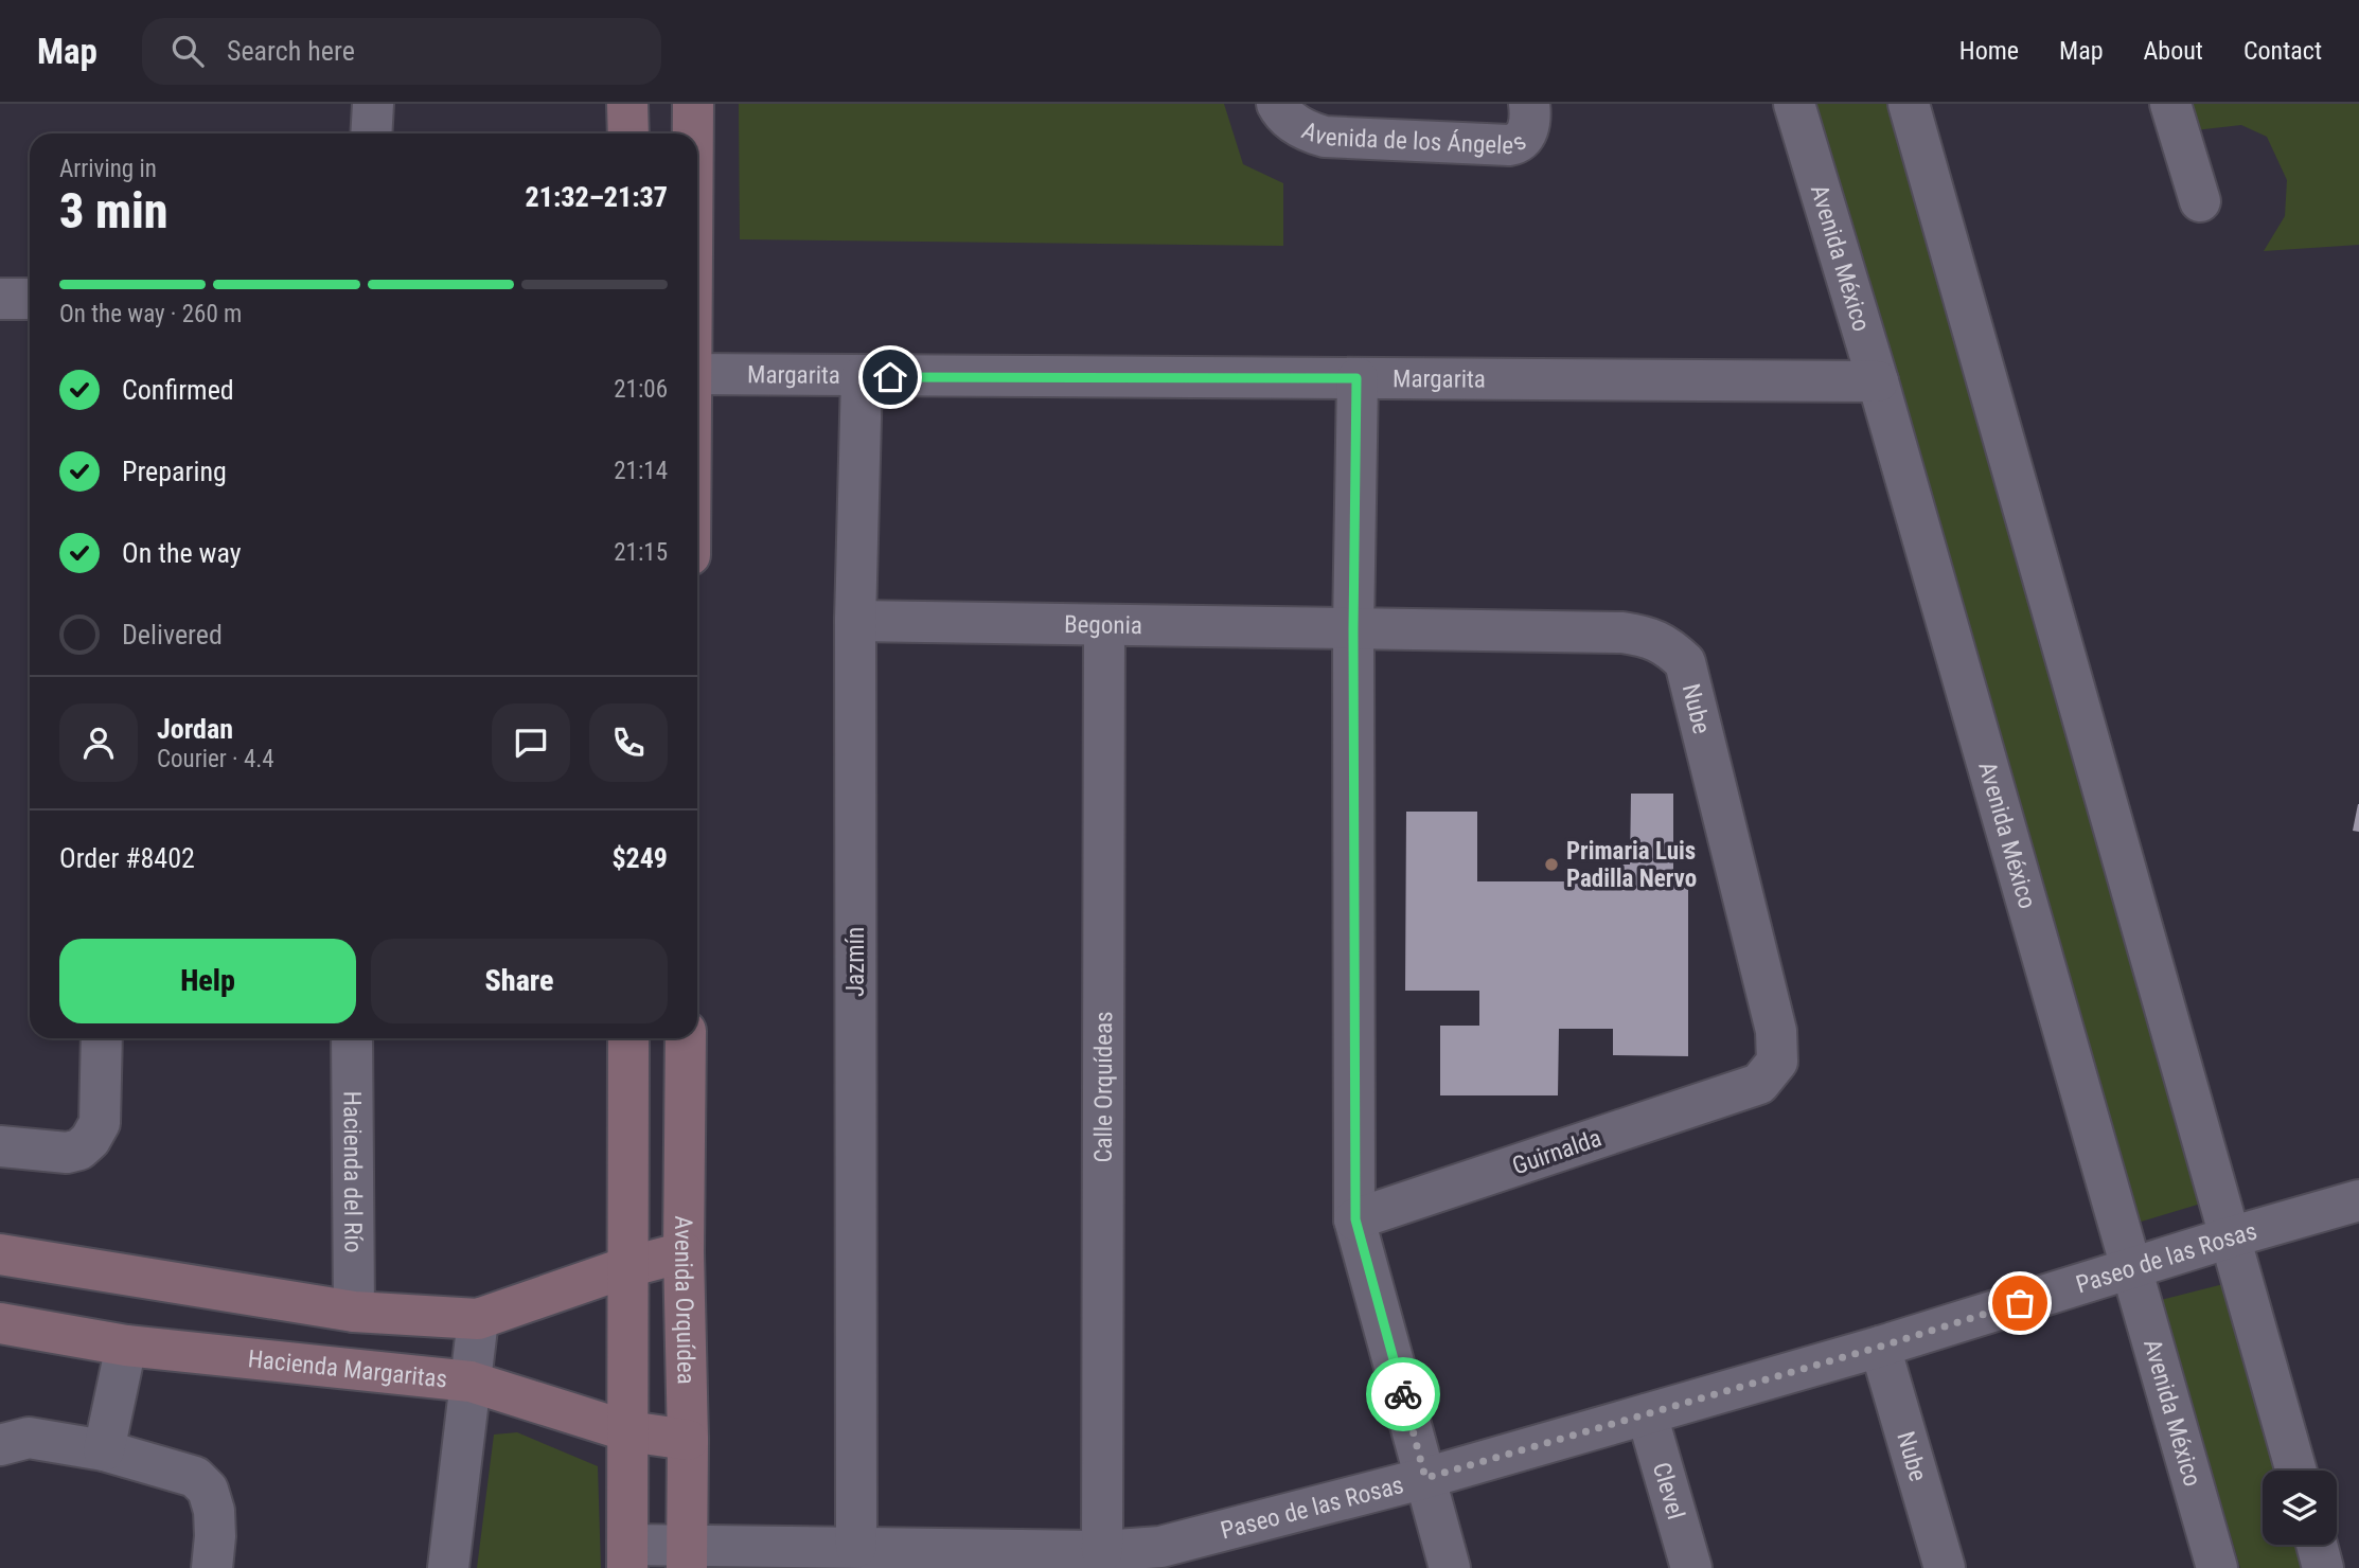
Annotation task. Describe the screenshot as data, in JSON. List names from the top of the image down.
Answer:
{
  "streets": {
    "street": [
      "Avenida de los Ángeles",
      "Avenida México",
      "Margarita",
      "Begonia",
      "Nube",
      "Jazmín",
      "Calle Orquídeas",
      "Guirnalda",
      "Hacienda del Río",
      "Paseo de las Rosas",
      "Avenida Orquídea",
      "Hacienda Margaritas",
      "Clevel"
    ]
  },
  "crossings": [
    ["Avenida México", "Margarita"],
    ["Avenida México", "Paseo de las Rosas"],
    ["Margarita", "Jazmín"],
    ["Begonia", "Nube"],
    ["Begonia", "Jazmín"],
    ["Begonia", "Calle Orquídeas"],
    ["Nube", "Guirnalda"],
    ["Nube", "Paseo de las Rosas"],
    ["Jazmín", "Paseo de las Rosas"],
    ["Calle Orquídeas", "Paseo de las Rosas"],
    ["Paseo de las Rosas", "Avenida Orquídea"],
    ["Paseo de las Rosas", "Clevel"],
    ["Avenida Orquídea", "Hacienda Margaritas"]
  ],
  "places": ["Primaria Luis Padilla Nervo"],
  "page": {
    "header": "Map",
    "search": "Search here",
    "nav": [
      "Home",
      "Map",
      "About",
      "Contact"
    ],
    "heading": ["3 min", "Arriving in", "21:32–21:37"],
    "panel": [
      "Jordan",
      "Courier · 4.4",
      "Order #8402",
      "$249"
    ],
    "bar": "On the way · 260 m",
    "list": [
      ["Confirmed", "21:06"],
      ["Preparing", "21:14"],
      ["On the way", "21:15"],
      "Delivered"
    ],
    "buttons": ["Help", "Share"]
  }
}
